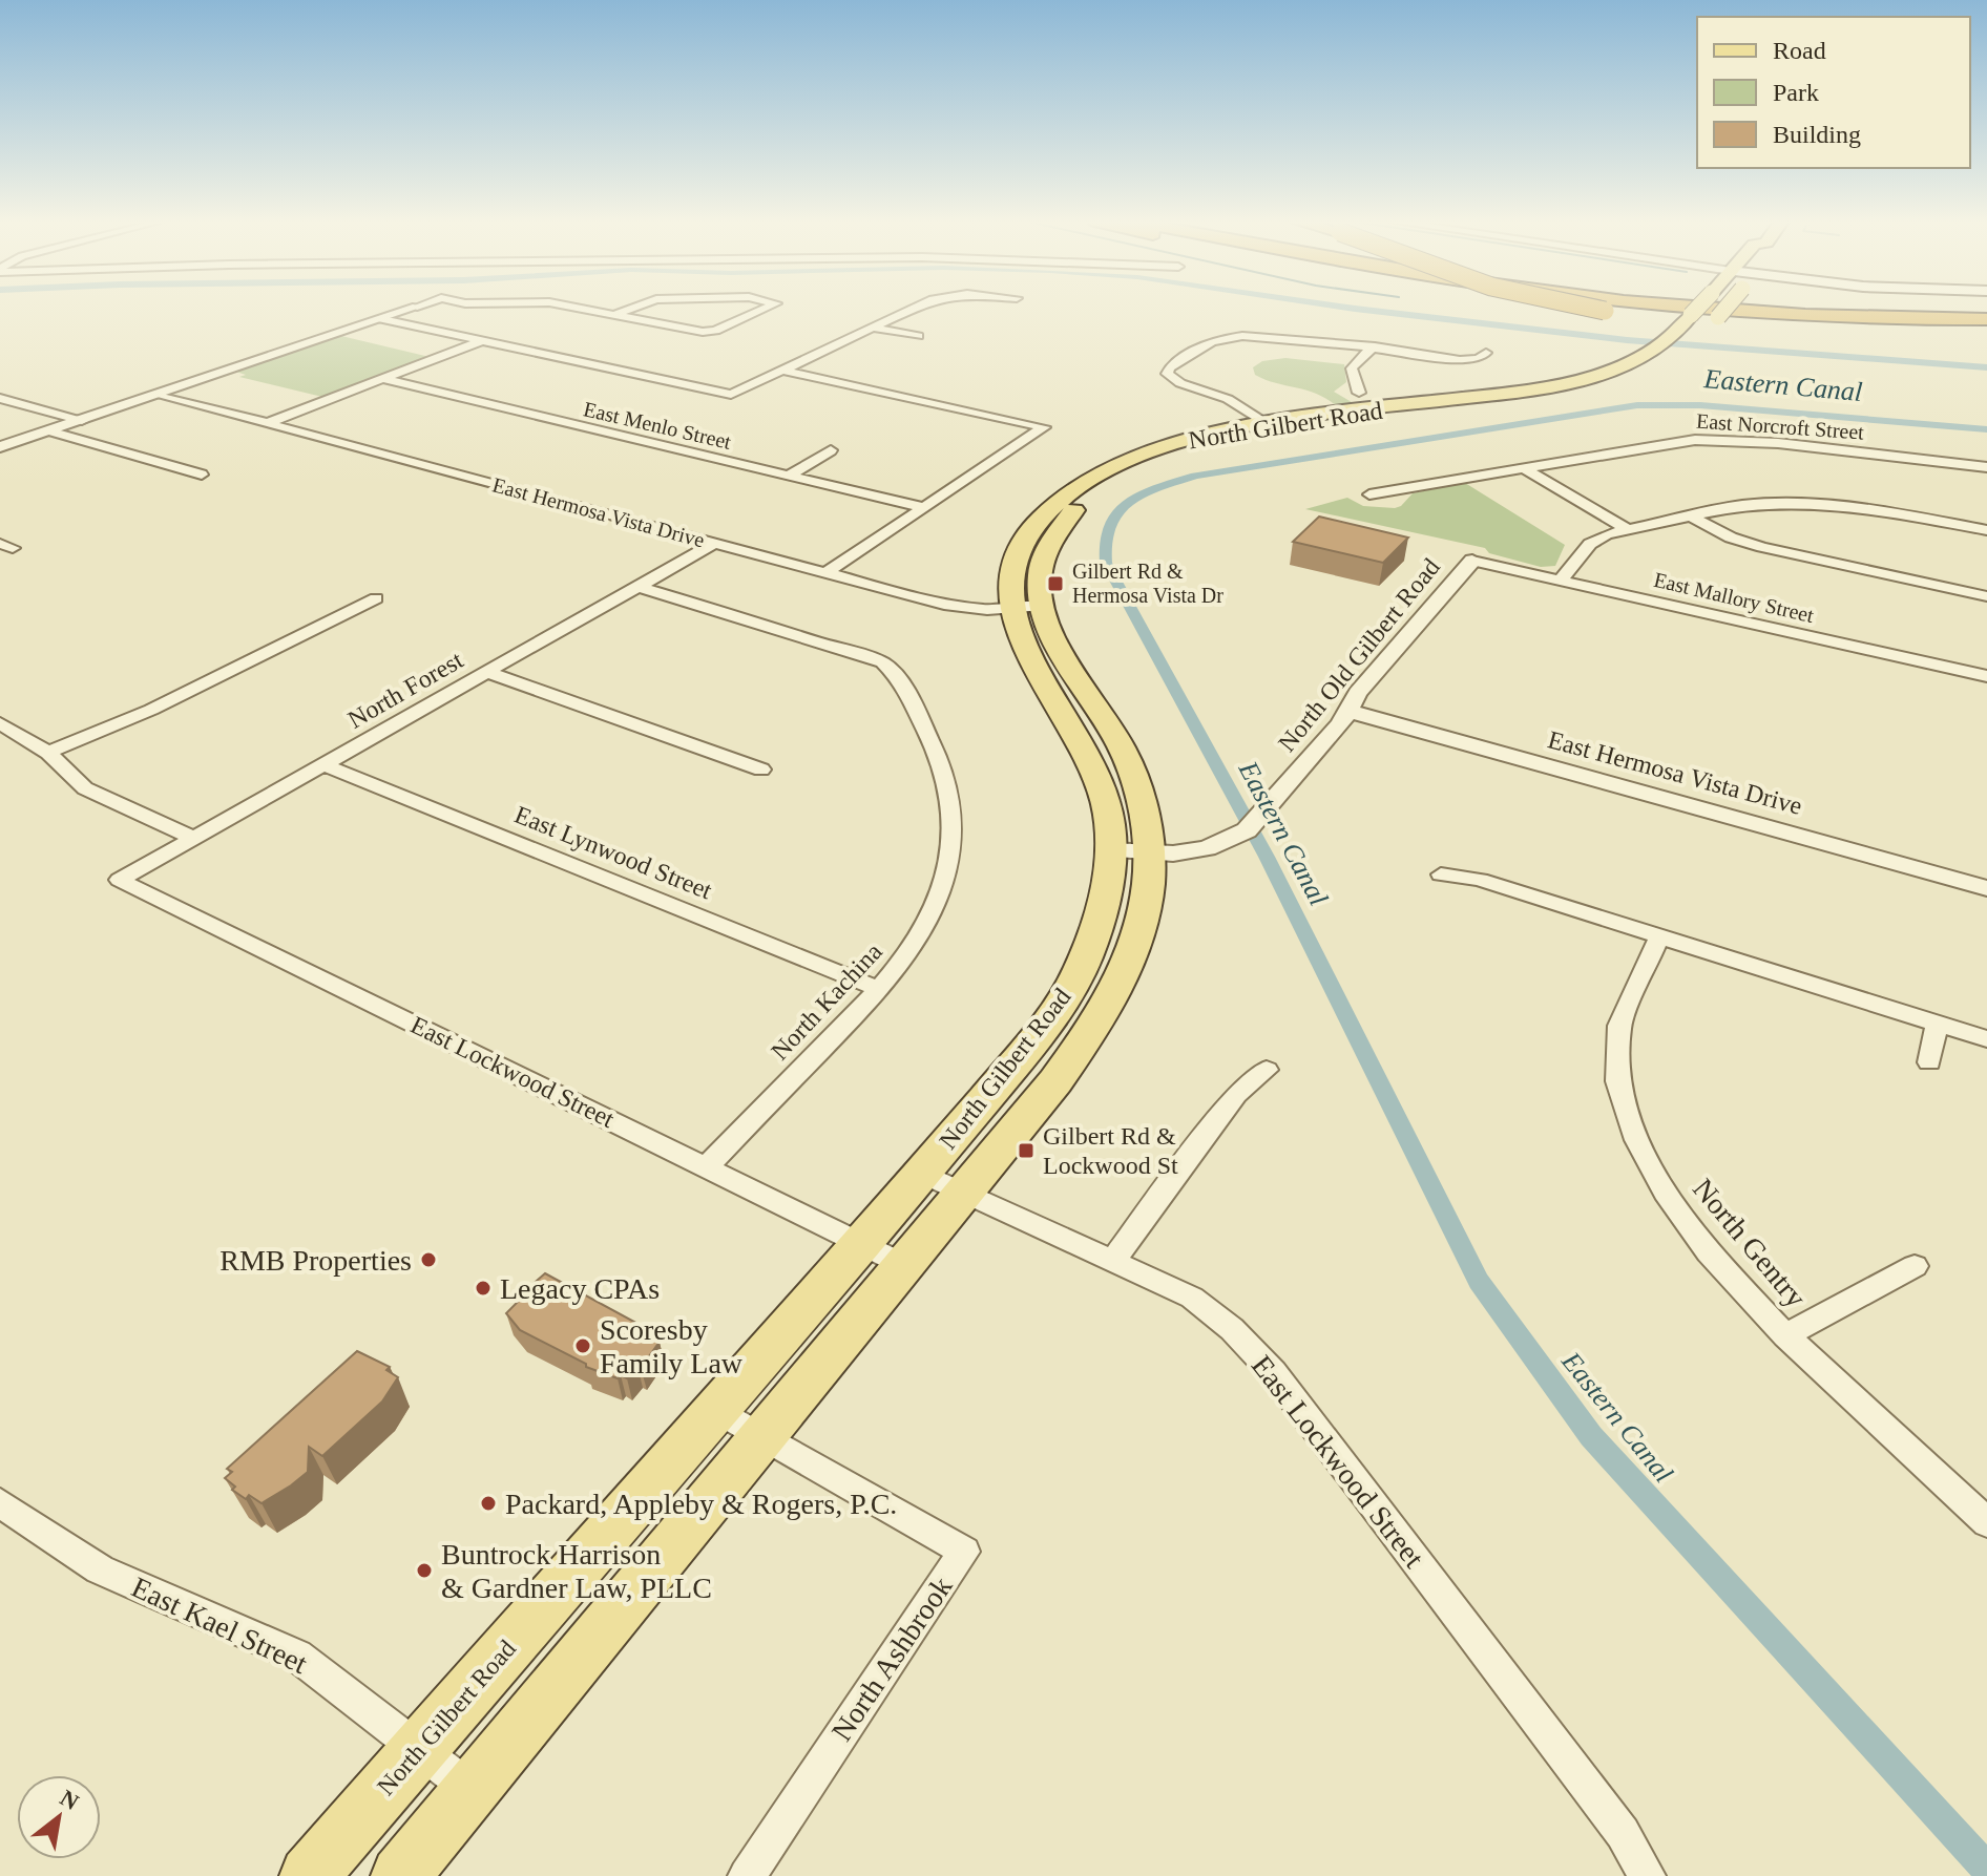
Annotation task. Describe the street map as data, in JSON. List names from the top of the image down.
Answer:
{
  "streets": {
    "main road": ["North Gilbert Road"],
    "street": [
      "East Menlo Street",
      "East Norcroft Street",
      "East Hermosa Vista Drive",
      "East Mallory Street",
      "North Old Gilbert Road",
      "North Forest",
      "East Lynwood Street",
      "North Kachina",
      "East Lockwood Street",
      "North Gentry",
      "East Kael Street",
      "North Ashbrook"
    ]
  },
  "crossings": [
    ["North Gilbert Road", "East Hermosa Vista Drive"],
    ["North Gilbert Road", "North Old Gilbert Road"],
    ["North Gilbert Road", "East Lockwood Street"],
    ["North Gilbert Road", "East Kael Street"],
    ["North Gilbert Road", "North Ashbrook"],
    ["East Hermosa Vista Drive", "North Old Gilbert Road"],
    ["East Hermosa Vista Drive", "North Forest"],
    ["East Mallory Street", "North Old Gilbert Road"],
    ["North Forest", "East Lynwood Street"],
    ["North Forest", "North Kachina"],
    ["North Forest", "East Lockwood Street"],
    ["East Lynwood Street", "North Kachina"],
    ["North Kachina", "East Lockwood Street"]
  ],
  "water": ["Eastern Canal"],
  "places": {
    "transit": ["Gilbert Rd & Hermosa Vista Dr", "Gilbert Rd & Lockwood St"],
    "other": [
      "RMB Properties",
      "Legacy CPAs",
      "Scoresby Family Law",
      "Packard, Appleby & Rogers, P.C.",
      "Buntrock Harrison & Gardner Law, PLLC"
    ]
  },
  "legend": ["Road", "Park", "Building"],
  "north": "top right"
}
